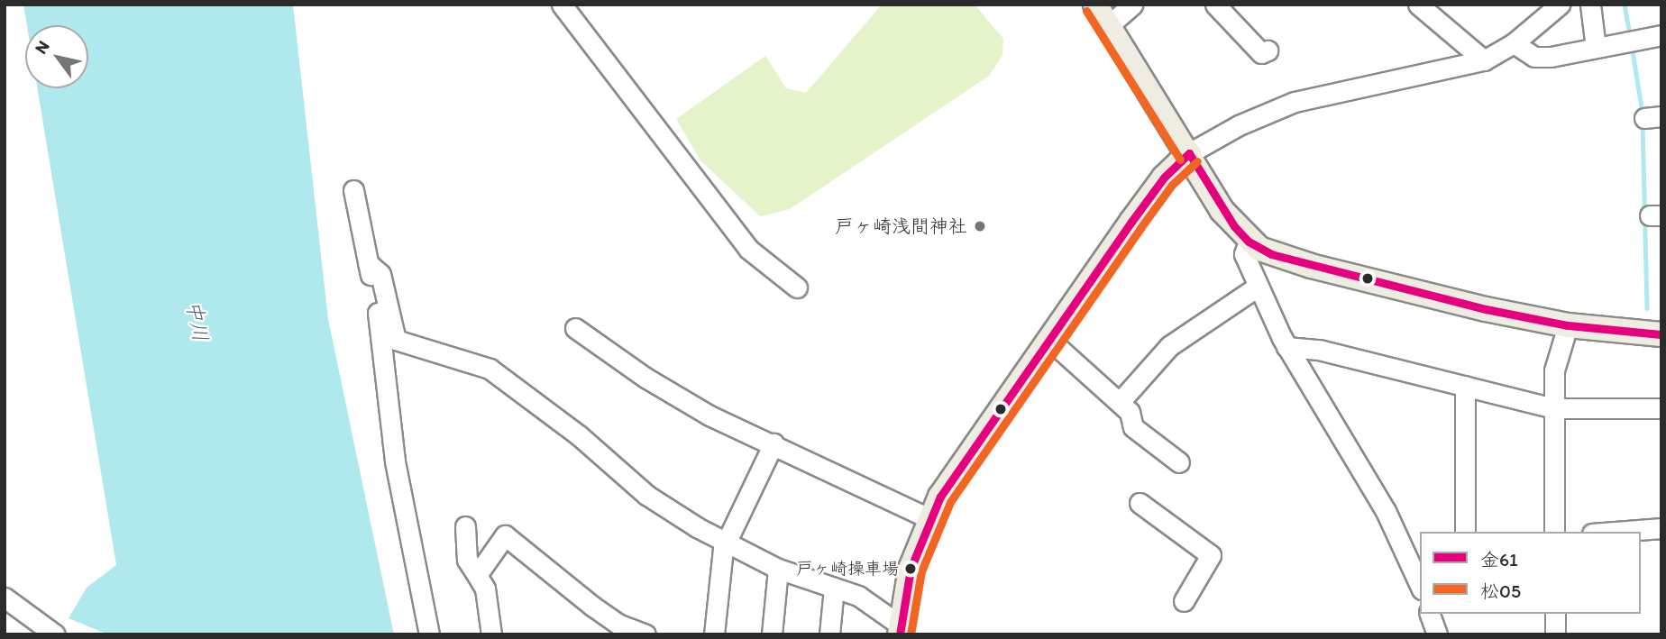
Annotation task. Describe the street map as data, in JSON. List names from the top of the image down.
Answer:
{
  "water": ["中川"],
  "places": ["戸ヶ崎浅間神社", "戸ヶ崎操車場"],
  "lines": ["transit line 松05", "transit line 金61"],
  "legend": ["金61", "松05"],
  "north": "top left"
}
